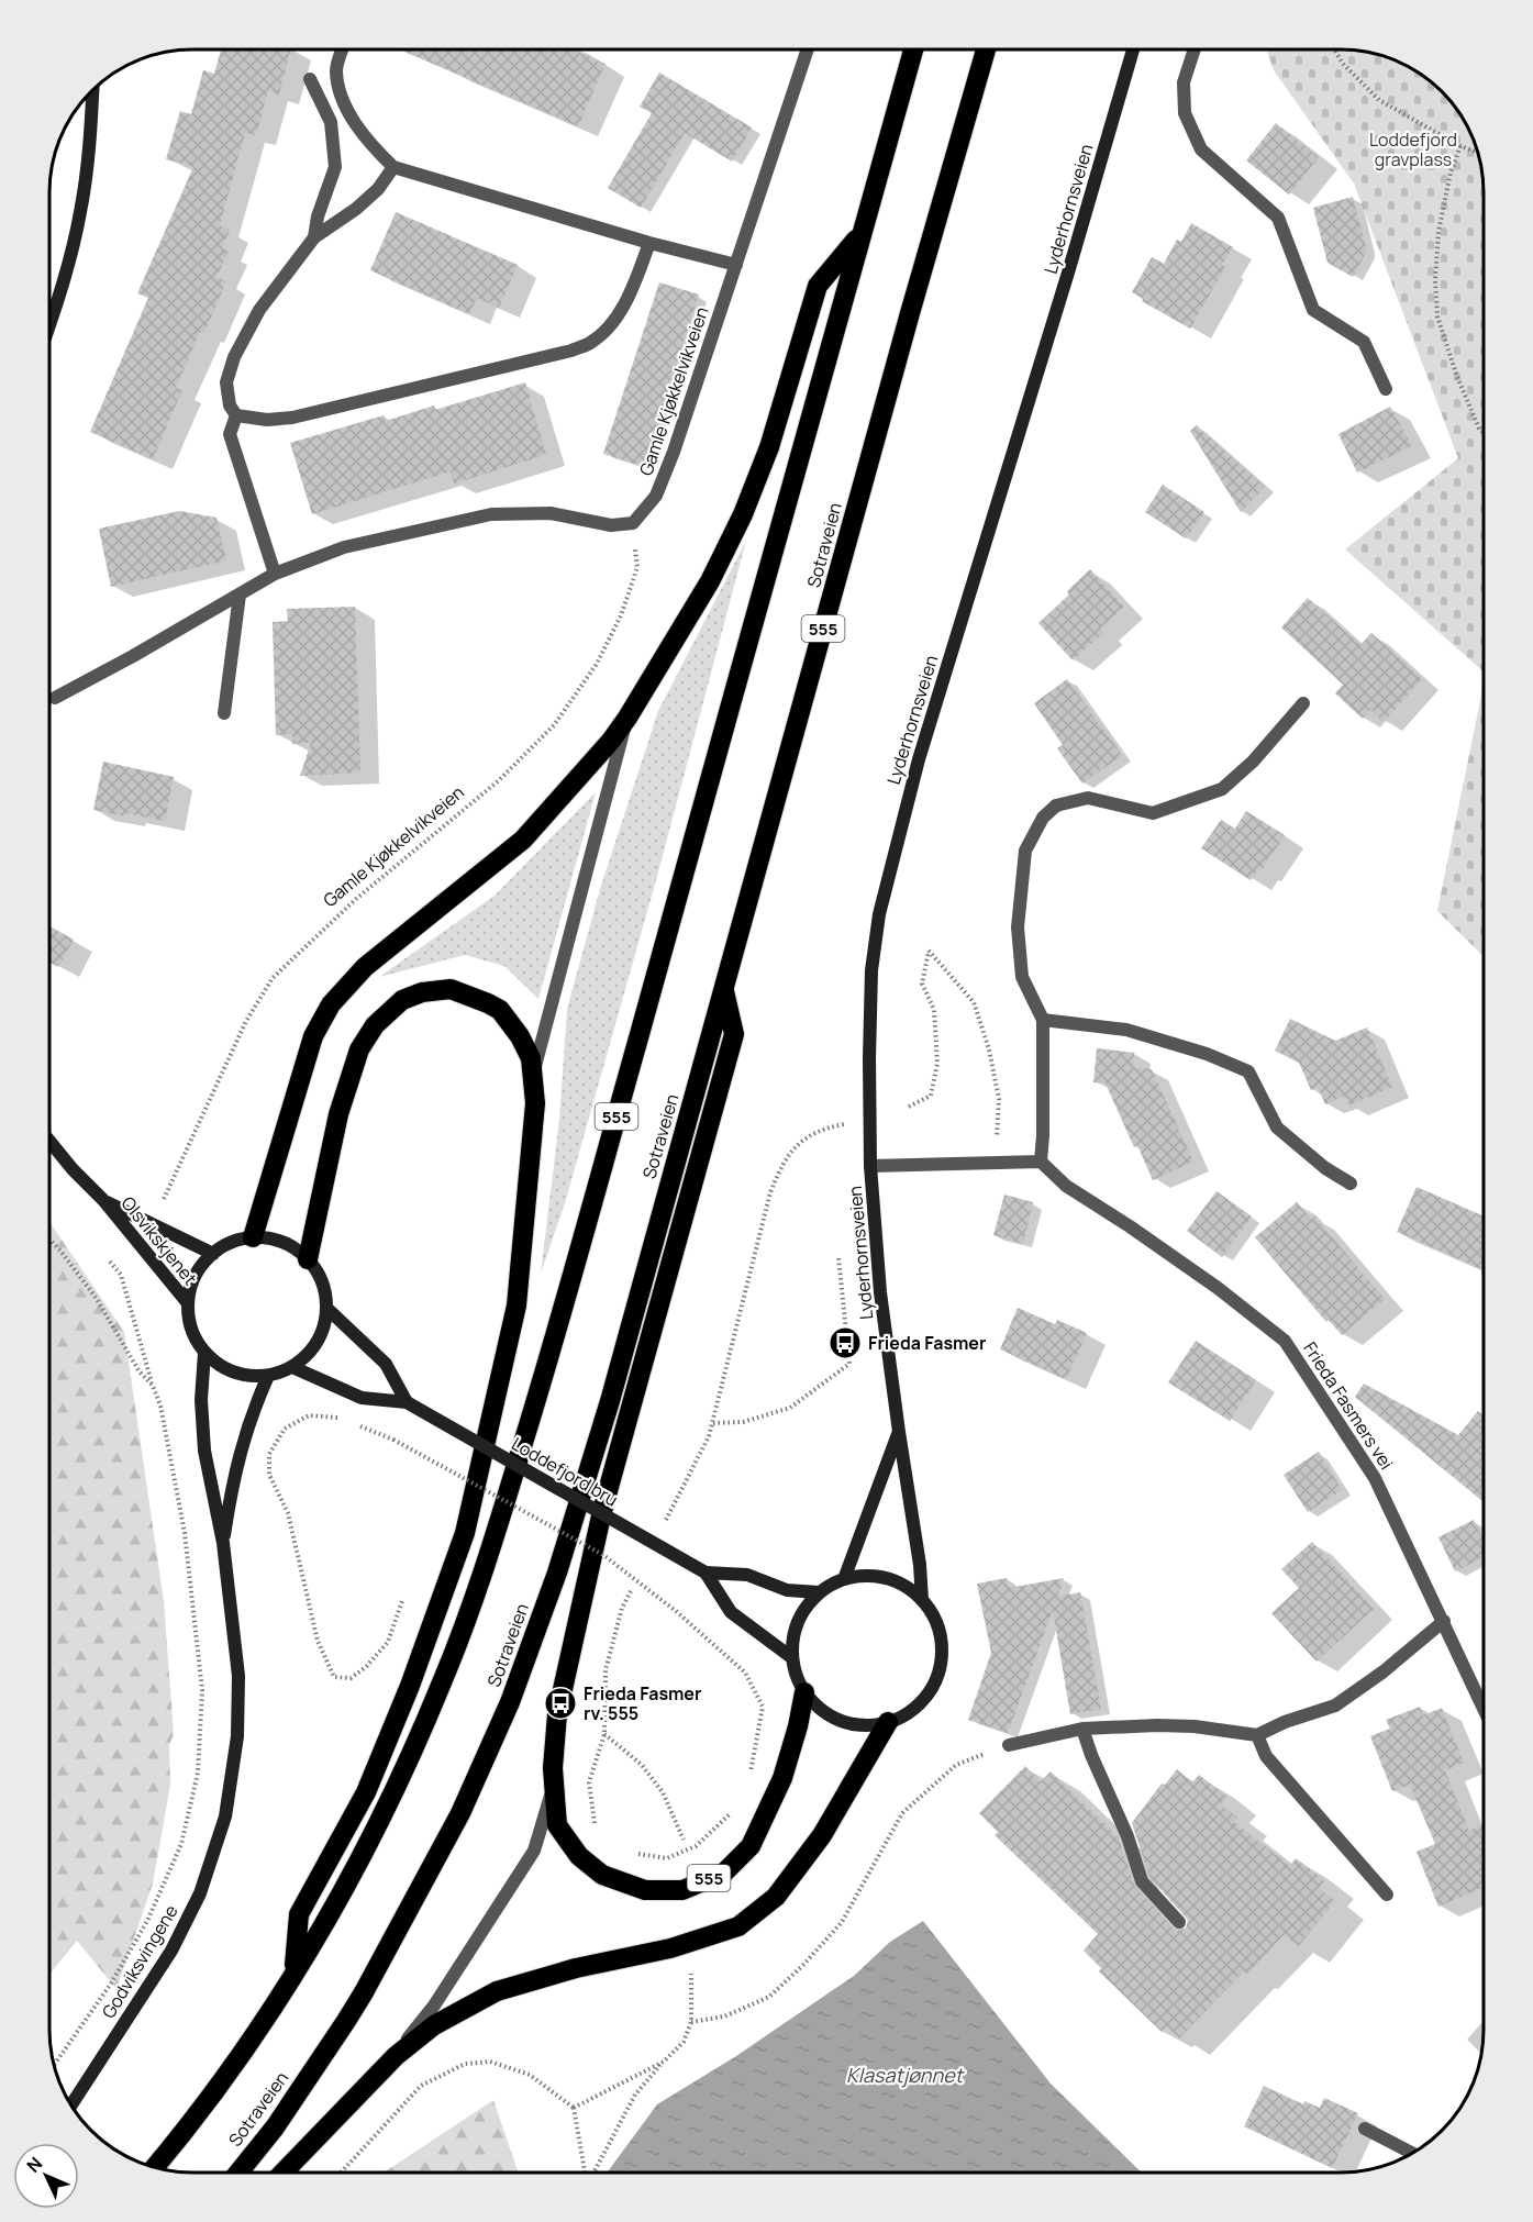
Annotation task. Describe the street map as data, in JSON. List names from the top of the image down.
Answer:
{
  "streets": {
    "highway": ["Sotraveien", "555"],
    "main road": [
      "Lyderhornsveien",
      "Olsvikskjenet",
      "Loddefjord bru",
      "Godviksvingene"
    ],
    "street": ["Gamle Kjøkkelvikveien", "Frieda Fasmers vei"]
  },
  "crossings": [
    ["Lyderhornsveien", "555"],
    ["Sotraveien", "555"],
    ["555", "Olsvikskjenet"],
    ["555", "Godviksvingene"],
    ["Olsvikskjenet", "Godviksvingene"]
  ],
  "water": ["Klasatjønnet"],
  "parks": ["Loddefjord gravplass"],
  "places": {
    "bus stop": ["Frieda Fasmer", "Frieda Fasmer rv. 555"]
  },
  "north": "top left"
}
